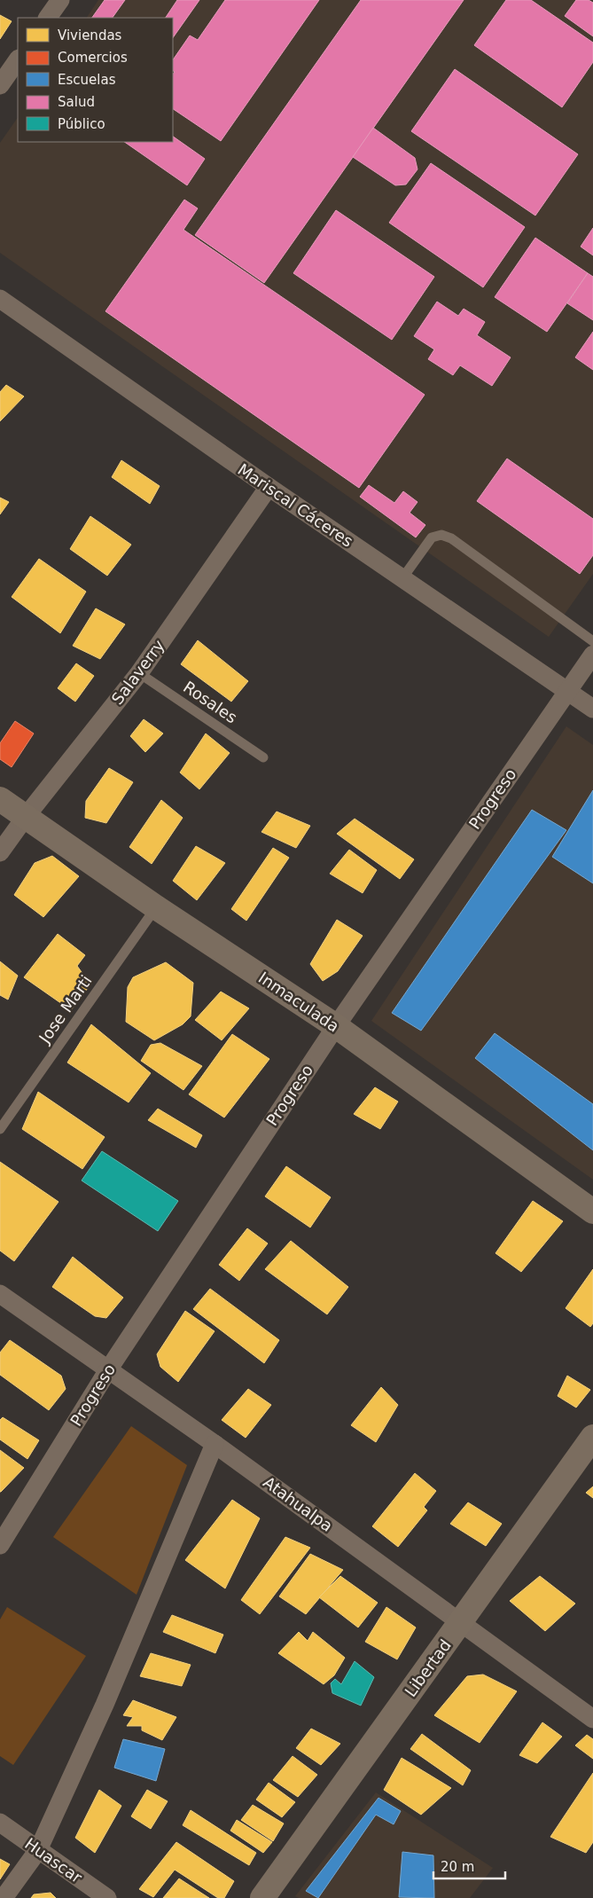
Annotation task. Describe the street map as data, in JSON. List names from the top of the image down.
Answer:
{
  "streets": {
    "street": [
      "Mariscal Cáceres",
      "Salaverry",
      "Progreso",
      "Inmaculada",
      "Atahualpa",
      "Libertad",
      "Huascar"
    ],
    "lane": ["Rosales", "Jose Marti"]
  },
  "crossings": [
    ["Mariscal Cáceres", "Salaverry"],
    ["Mariscal Cáceres", "Progreso"],
    ["Salaverry", "Rosales"],
    ["Salaverry", "Inmaculada"],
    ["Progreso", "Inmaculada"],
    ["Progreso", "Atahualpa"],
    ["Inmaculada", "Jose Marti"],
    ["Atahualpa", "Libertad"]
  ],
  "legend": [
    "Viviendas",
    "Comercios",
    "Escuelas",
    "Salud",
    "Público"
  ],
  "scale_bar": "20 m"
}
